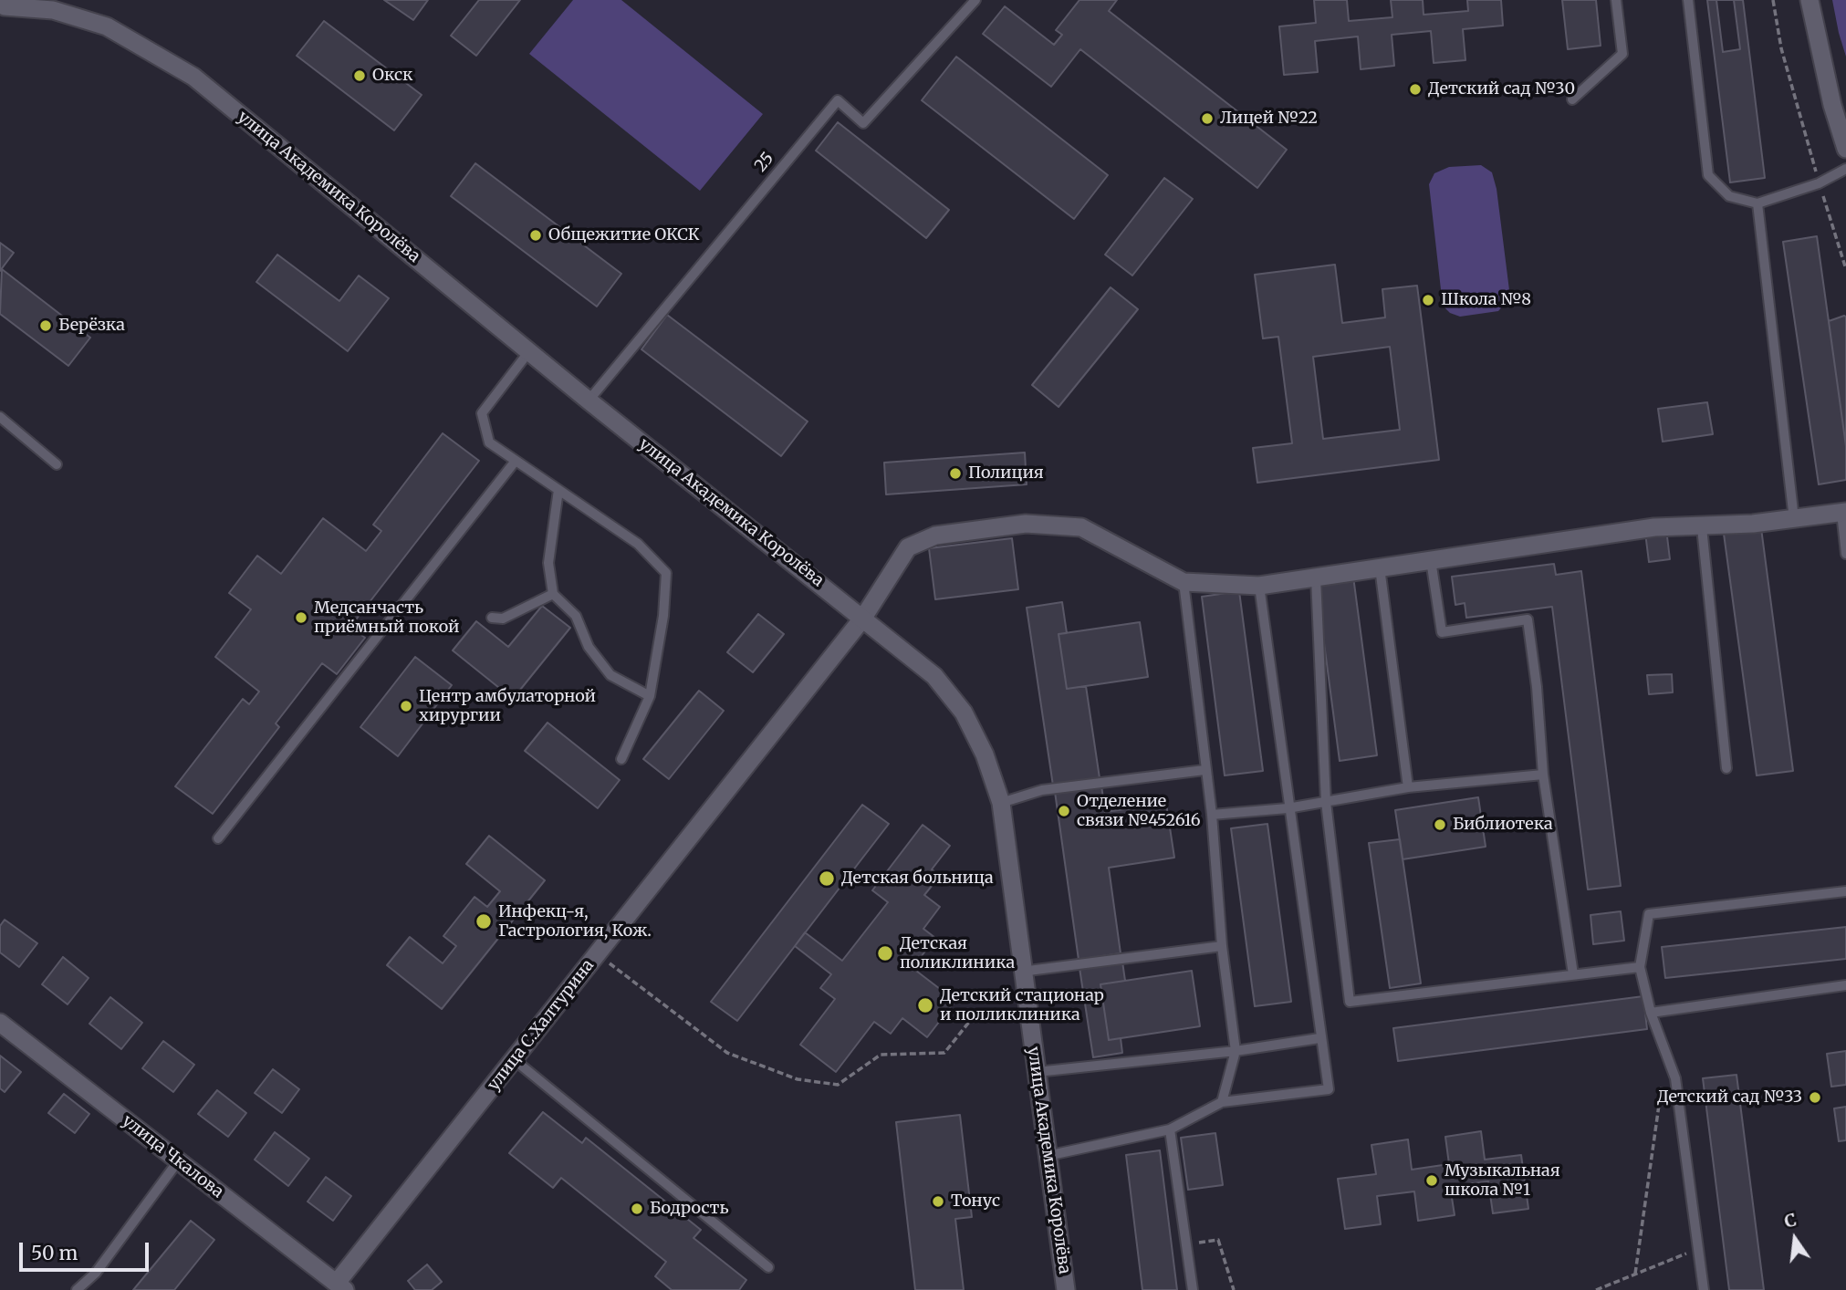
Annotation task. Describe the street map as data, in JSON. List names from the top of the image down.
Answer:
{
  "streets": {
    "street": ["улица Академика Королёва", "улица С.Халтурина", "улица Чкалова"],
    "lane": ["25"]
  },
  "crossings": [
    ["25", "улица Академика Королёва"],
    ["улица Академика Королёва", "улица С.Халтурина"],
    ["улица С.Халтурина", "улица Чкалова"]
  ],
  "places": [
    "Окск",
    "Детский сад №30",
    "Лицей №22",
    "Общежитие ОКСК",
    "Школа №8",
    "Берёзка",
    "Полиция",
    "Медсанчасть приёмный покой",
    "Центр амбулаторной хирургии",
    "Отделение связи №452616",
    "Библиотека",
    "Детская больница",
    "Инфекц-я, Гастрология, Кож.",
    "Детская поликлиника",
    "Детский стационар и полликлиника",
    "Детский сад №33",
    "Музыкальная школа №1",
    "Тонус",
    "Бодрость"
  ],
  "scale_bar": "50 m",
  "north": "top"
}
